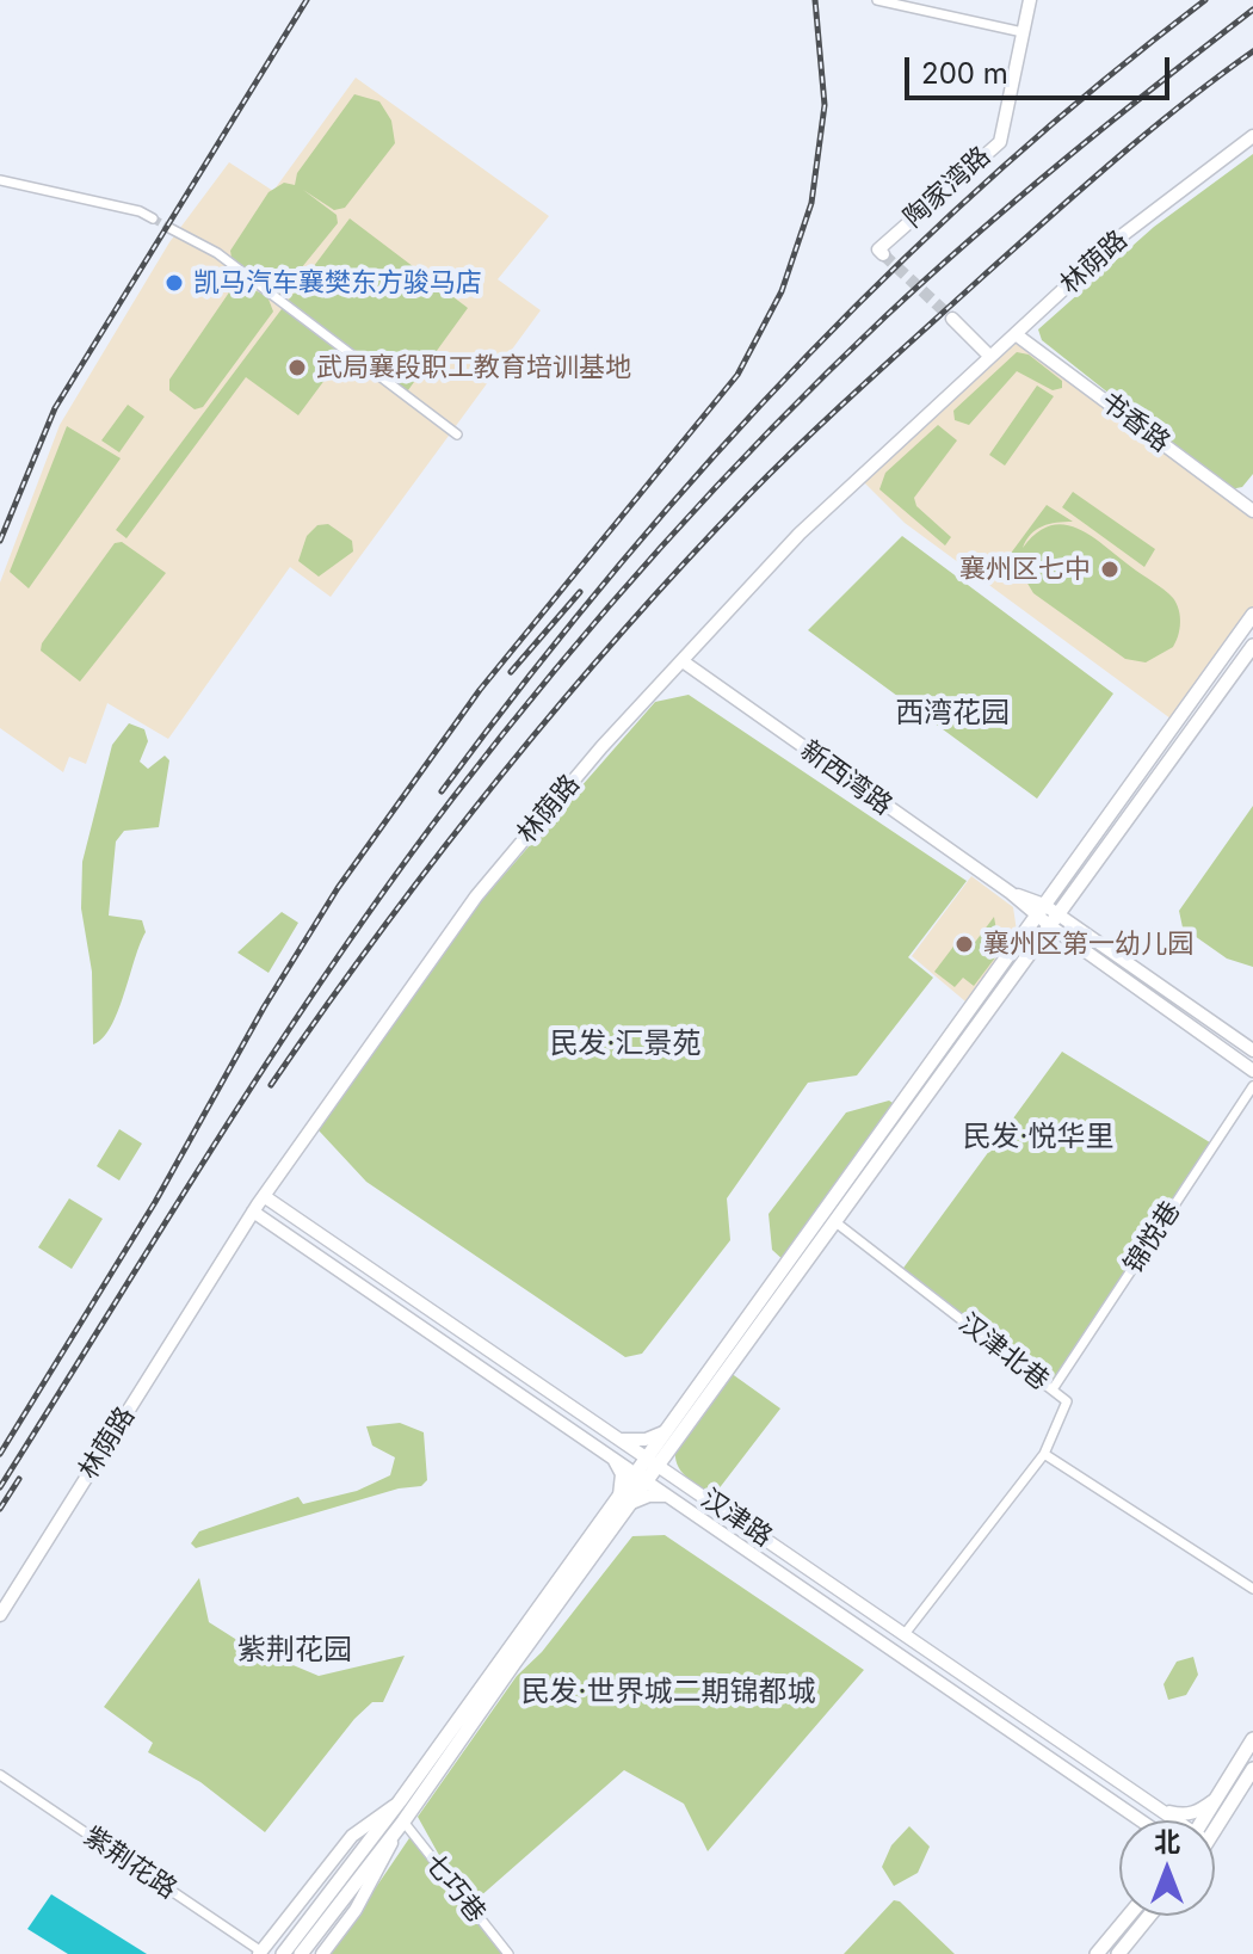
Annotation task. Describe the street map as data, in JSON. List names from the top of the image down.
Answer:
{
  "streets": {
    "street": [
      "陶家湾路",
      "林荫路",
      "书香路",
      "新西湾路",
      "锦悦巷",
      "汉津北巷",
      "汉津路",
      "紫荆花路",
      "七巧巷"
    ]
  },
  "crossings": [
    ["林荫路", "书香路"],
    ["林荫路", "新西湾路"],
    ["林荫路", "汉津路"],
    ["锦悦巷", "汉津北巷"]
  ],
  "districts": [
    "西湾花园",
    "民发·汇景苑",
    "民发·悦华里",
    "紫荆花园",
    "民发·世界城二期锦都城"
  ],
  "places": [
    "凯马汽车襄樊东方骏马店",
    "武局襄段职工教育培训基地",
    "襄州区七中",
    "襄州区第一幼儿园"
  ],
  "scale_bar": "200 m",
  "north": "top"
}
